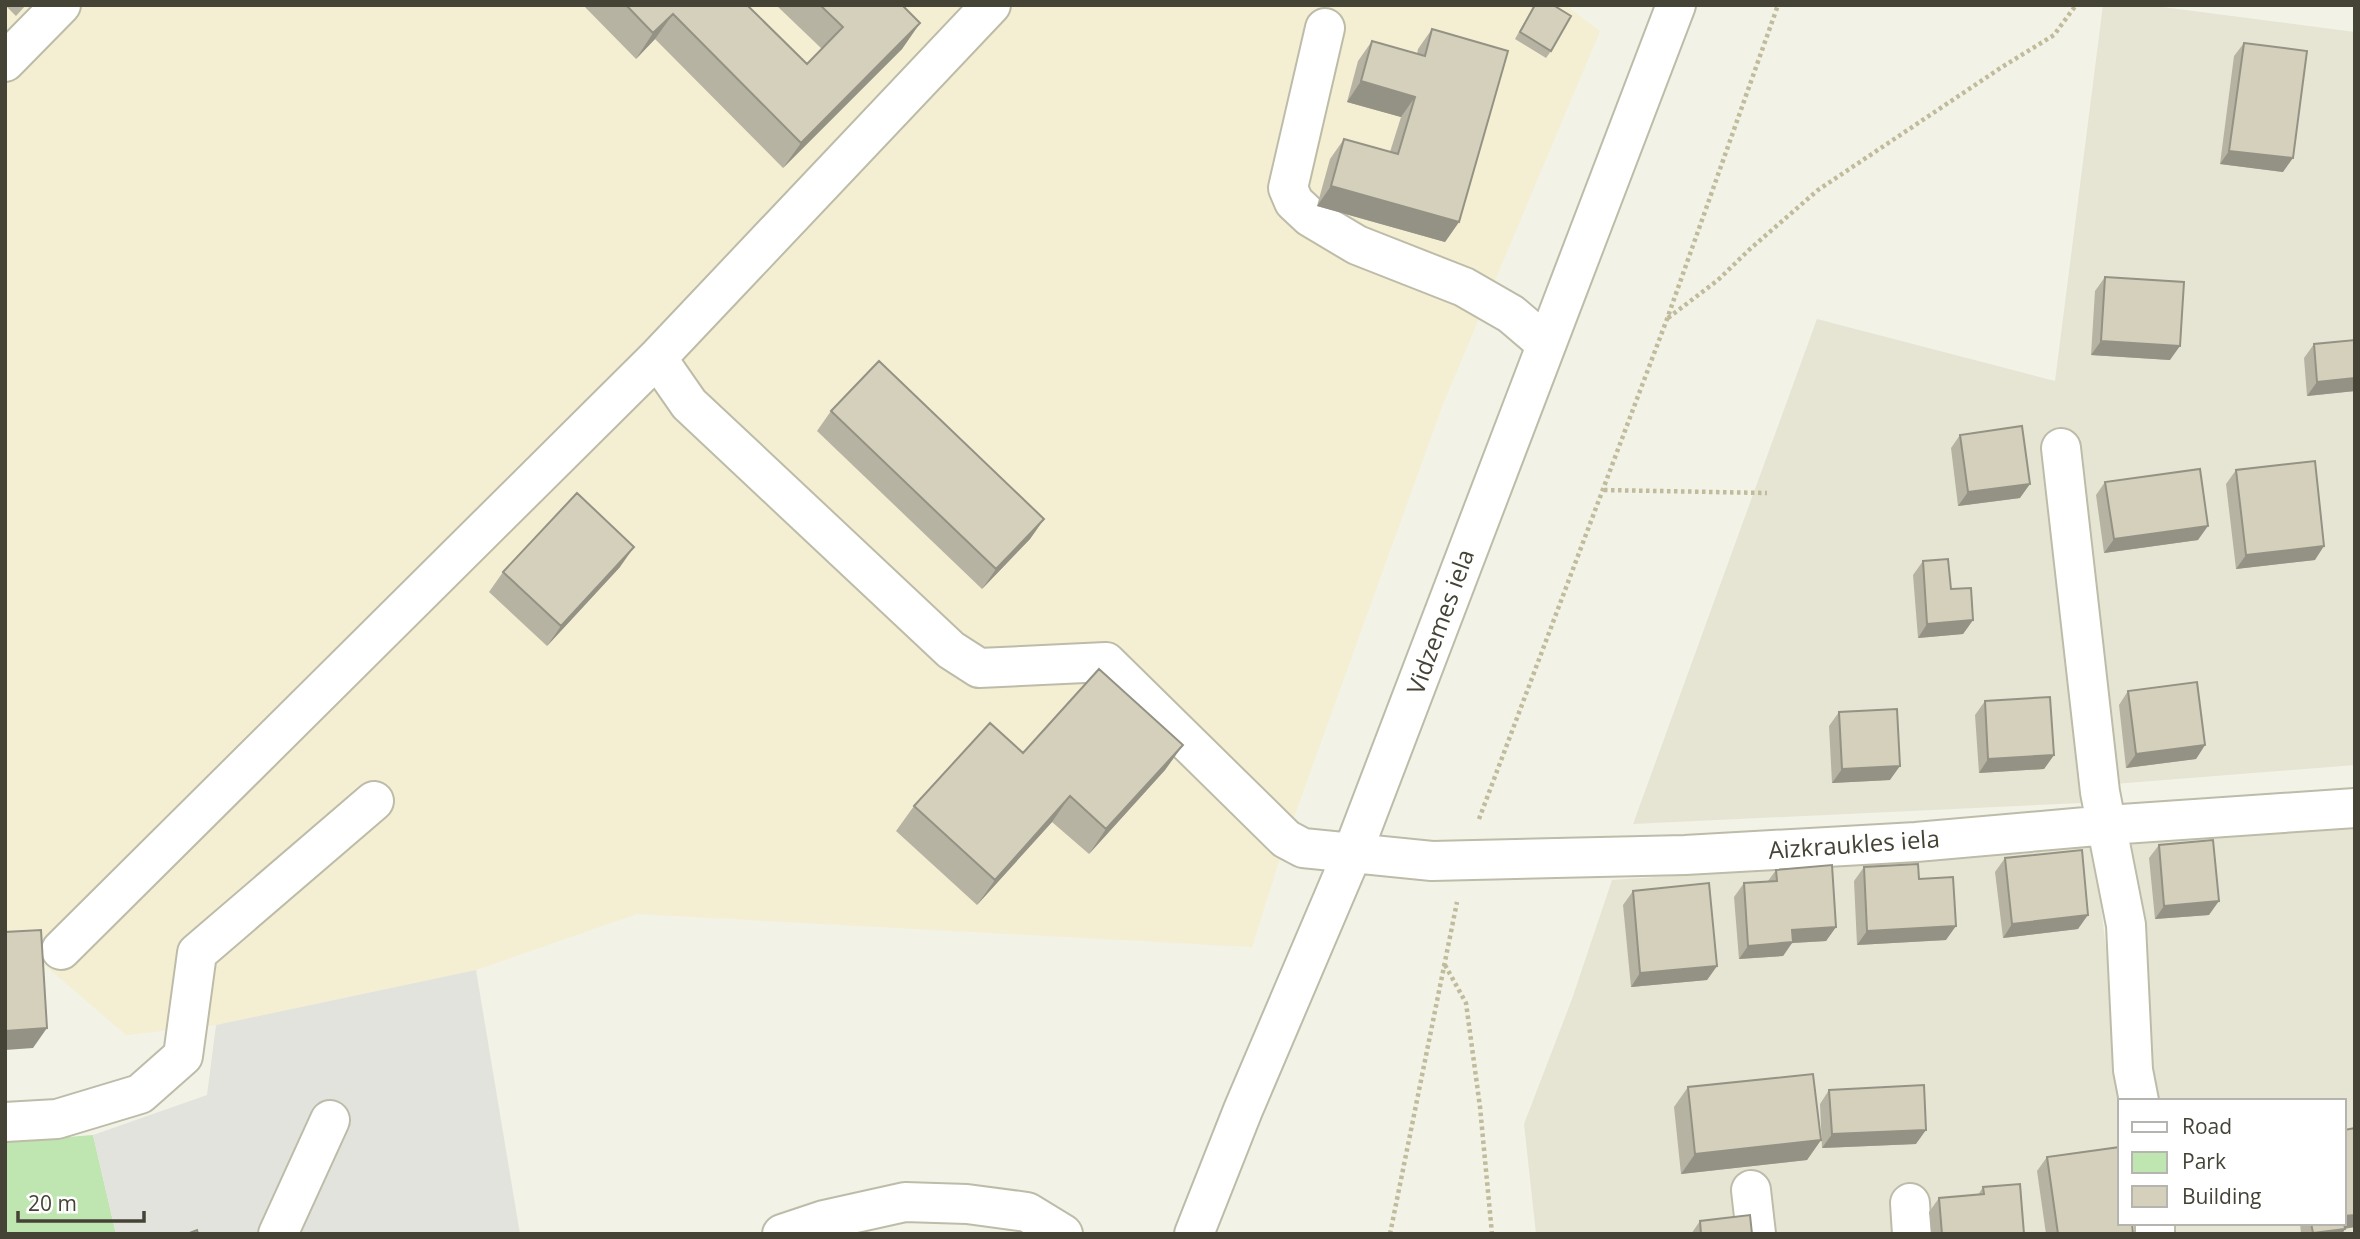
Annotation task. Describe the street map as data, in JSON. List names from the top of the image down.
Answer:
{
  "streets": {
    "street": ["Vidzemes iela", "Aizkraukles iela"]
  },
  "crossings": [
    ["Vidzemes iela", "Aizkraukles iela"]
  ],
  "legend": ["Road", "Park", "Building"],
  "scale_bar": "20 m"
}
